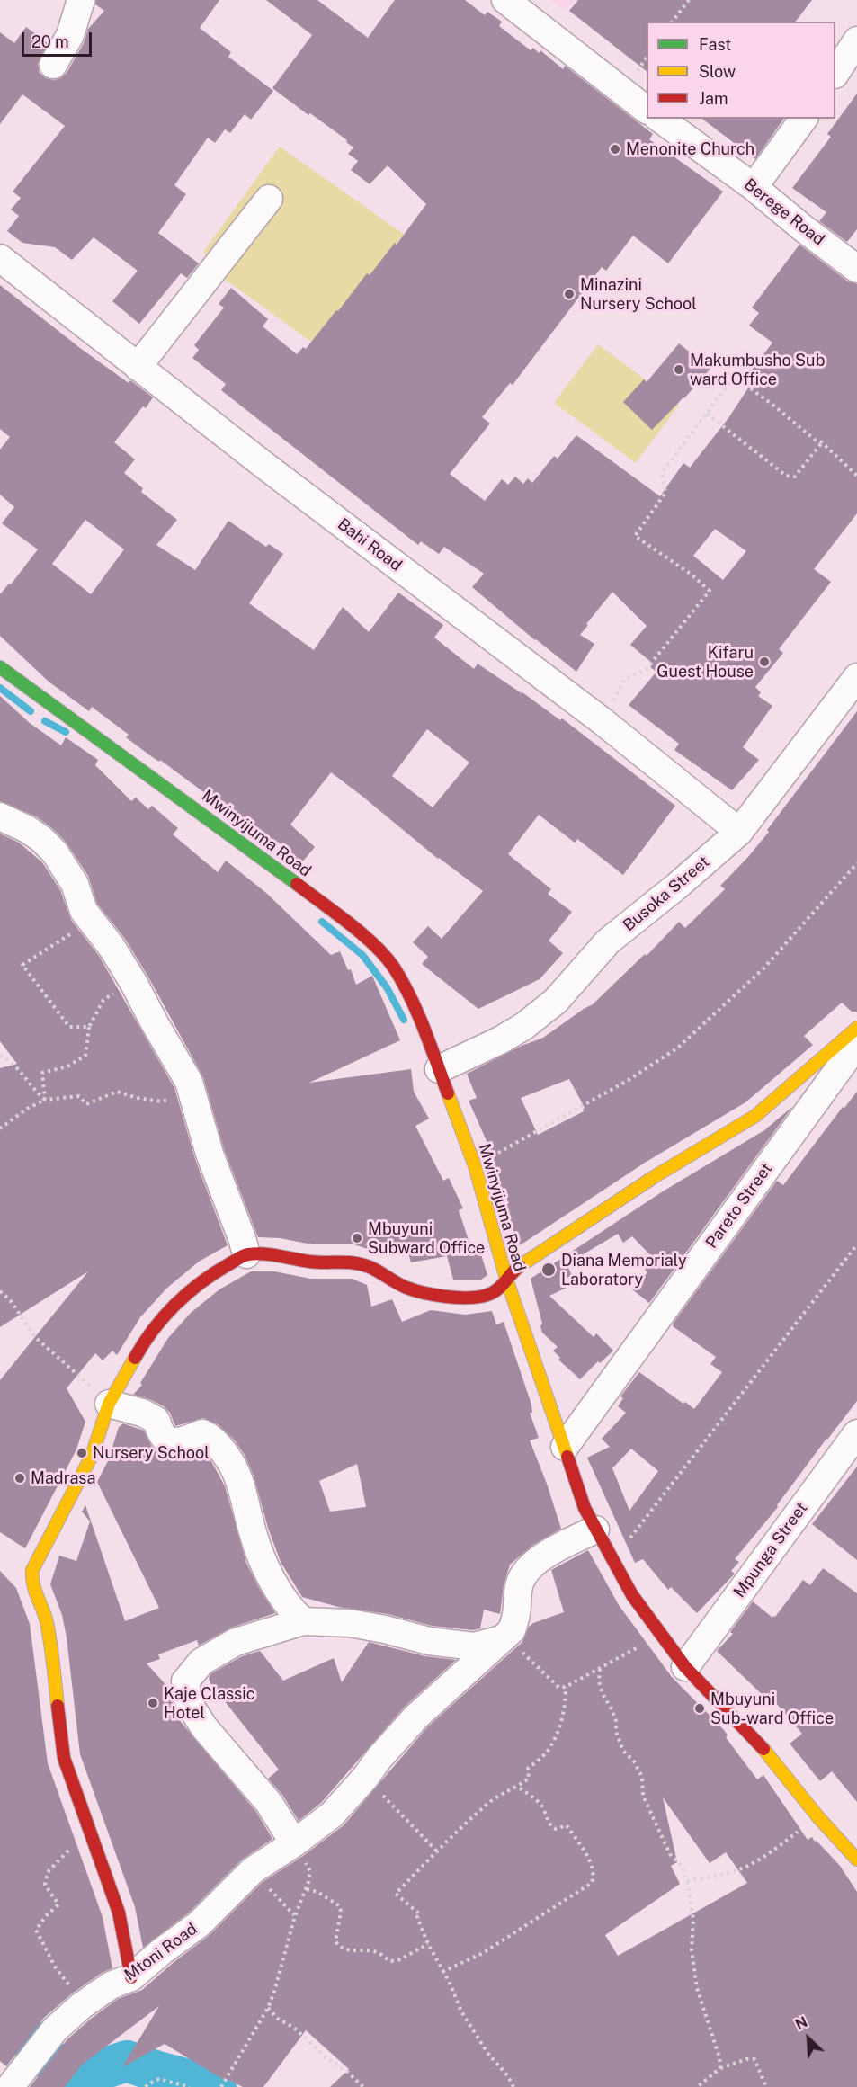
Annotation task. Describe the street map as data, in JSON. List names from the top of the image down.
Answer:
{
  "streets": {
    "street": [
      "Berege Road",
      "Bahi Road",
      "Mwinyijuma Road",
      "Busoka Street",
      "Pareto Street",
      "Mpunga Street",
      "Mtoni Road"
    ]
  },
  "crossings": [
    ["Bahi Road", "Busoka Street"],
    ["Mwinyijuma Road", "Busoka Street"],
    ["Mwinyijuma Road", "Pareto Street"],
    ["Mwinyijuma Road", "Mpunga Street"]
  ],
  "places": [
    "Menonite Church",
    "Minazini Nursery School",
    "Makumbusho Sub ward Office",
    "Kifaru Guest House",
    "Mbuyuni Subward Office",
    "Diana Memorialy Laboratory",
    "Nursery School",
    "Madrasa",
    "Kaje Classic Hotel",
    "Mbuyuni Sub-ward Office"
  ],
  "legend": ["Fast", "Slow", "Jam"],
  "scale_bar": "20 m",
  "north": "top left"
}
